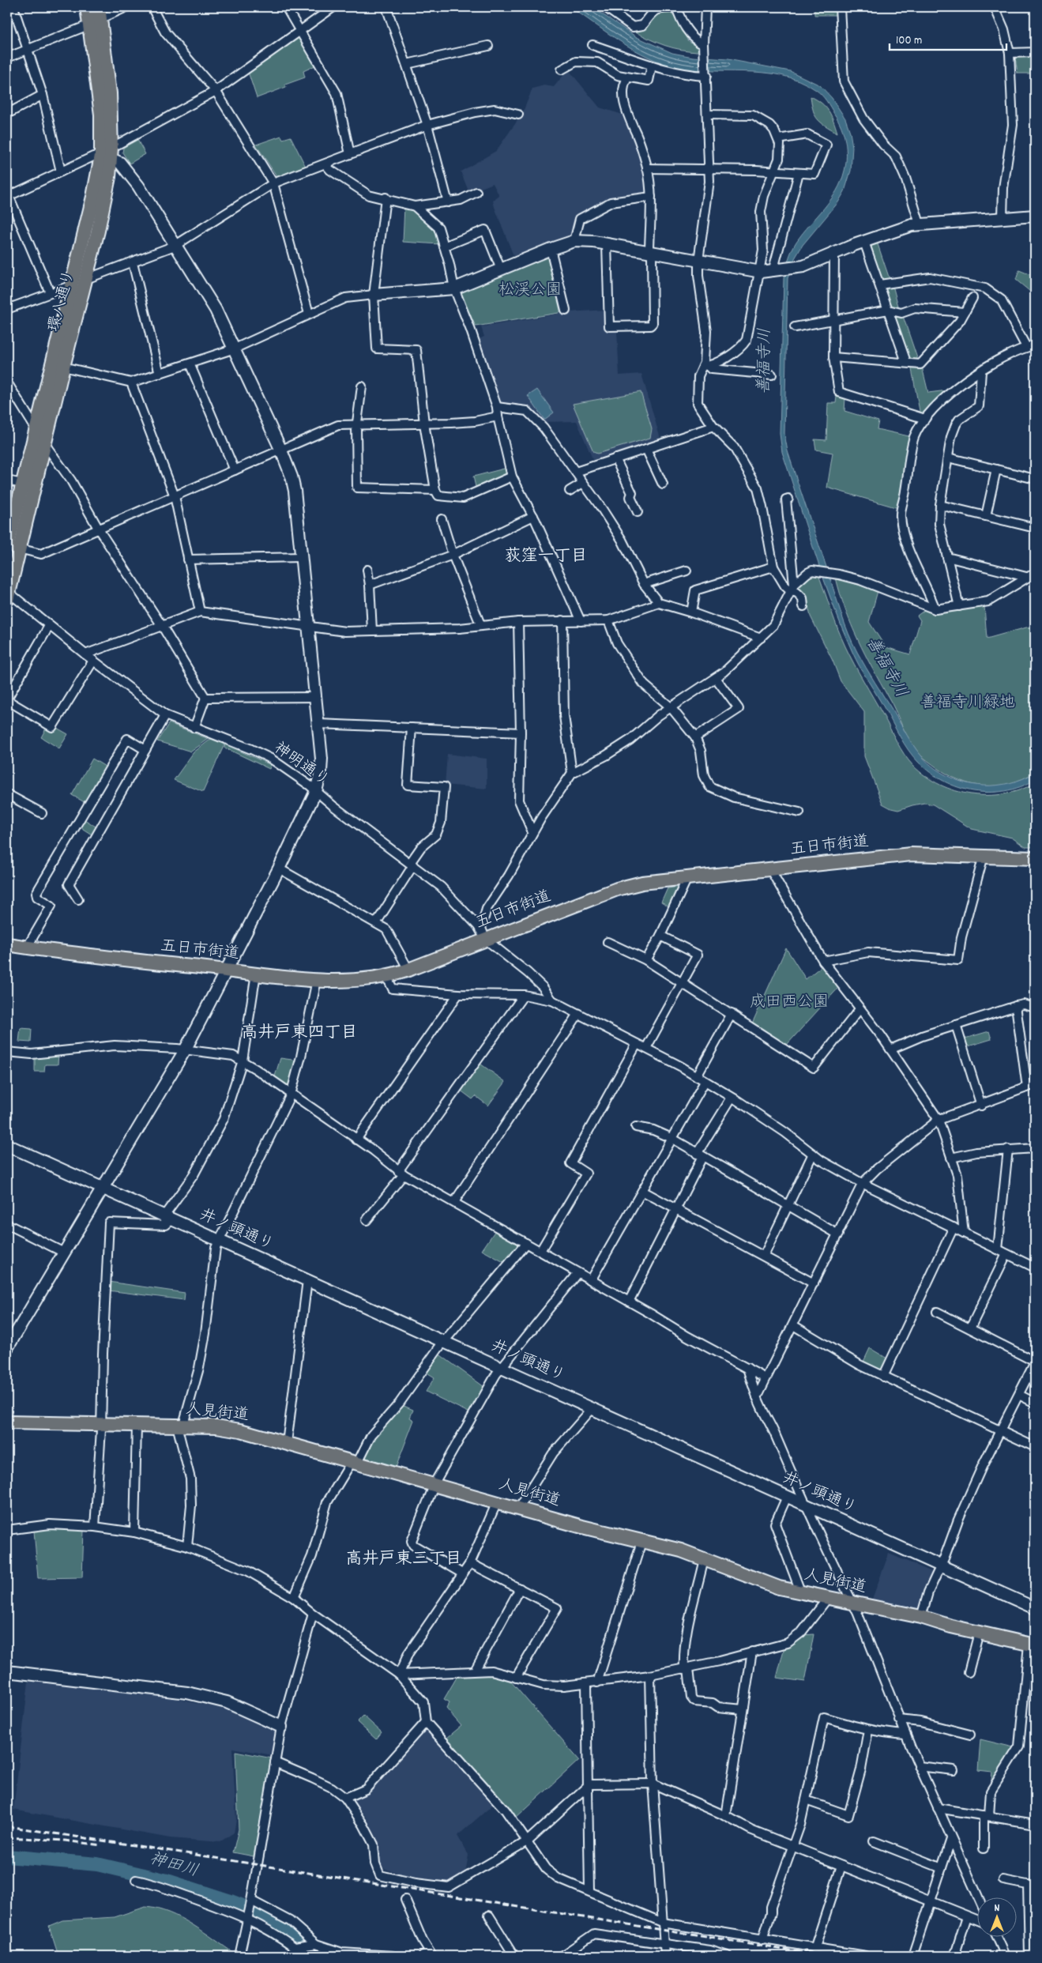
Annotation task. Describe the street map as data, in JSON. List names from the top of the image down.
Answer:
{
  "streets": {
    "main road": ["環八通り", "五日市街道", "人見街道"],
    "street": ["神明通り", "井ノ頭通り"]
  },
  "crossings": [
    ["環八通り", "神明通り"],
    ["神明通り", "五日市街道"]
  ],
  "districts": ["荻窪一丁目", "高井戸東四丁目", "高井戸東三丁目"],
  "water": ["善福寺川", "神田川"],
  "parks": ["松渓公園", "善福寺川緑地", "成田西公園"],
  "scale_bar": "100 m",
  "north": "top"
}
